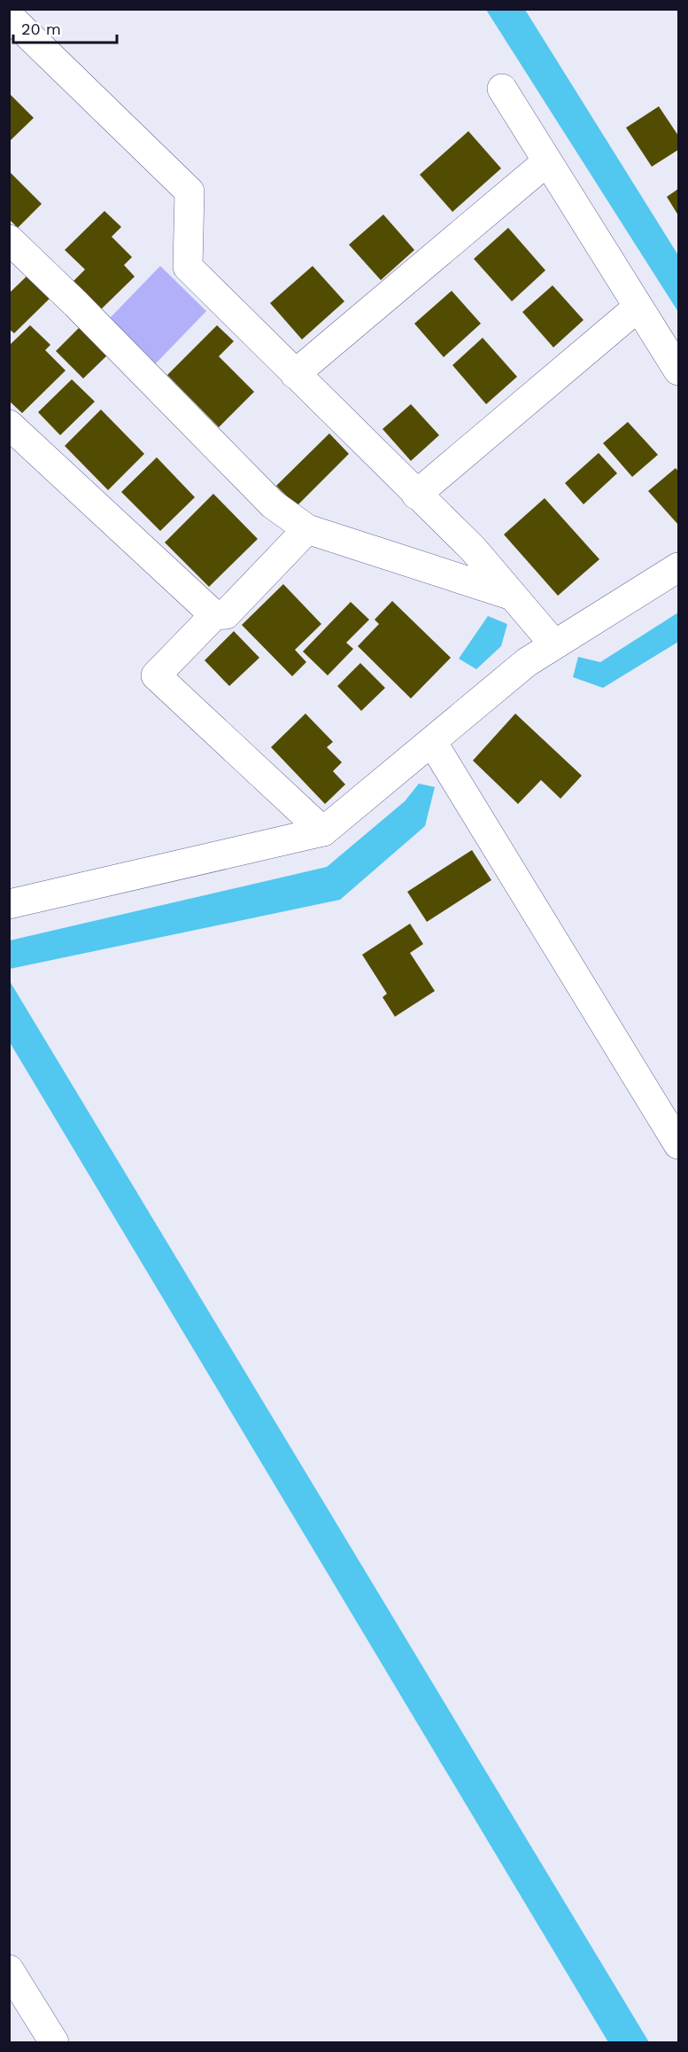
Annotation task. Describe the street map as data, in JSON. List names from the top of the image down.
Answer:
{
  "scale_bar": "20 m"
}
